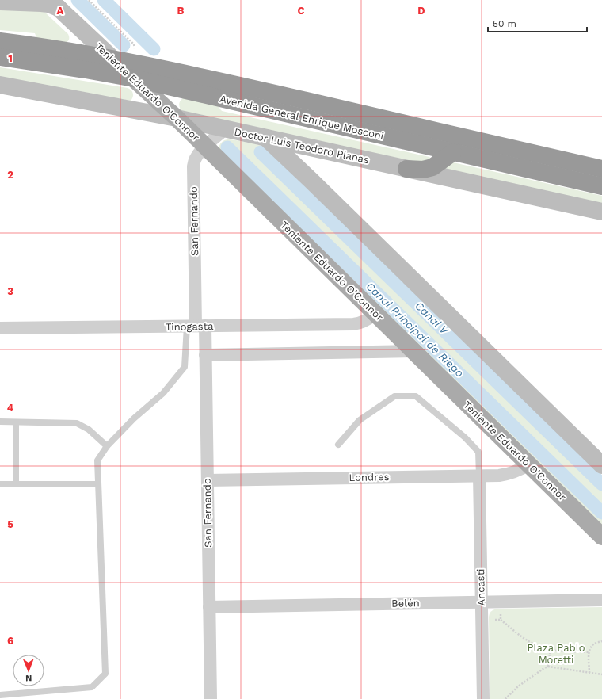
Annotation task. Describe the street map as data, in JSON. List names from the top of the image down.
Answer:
{
  "streets": {
    "highway": ["Avenida General Enrique Mosconi"],
    "main road": ["Teniente Eduardo O'Connor"],
    "street": [
      "Doctor Luis Teodoro Planas",
      "San Fernando",
      "Tinogasta",
      "Londres",
      "Ancasti",
      "Belén"
    ]
  },
  "crossings": [
    ["Teniente Eduardo O'Connor", "Avenida General Enrique Mosconi"],
    ["Teniente Eduardo O'Connor", "Doctor Luis Teodoro Planas"],
    ["Teniente Eduardo O'Connor", "San Fernando"],
    ["Teniente Eduardo O'Connor", "Tinogasta"],
    ["Teniente Eduardo O'Connor", "Londres"],
    ["Doctor Luis Teodoro Planas", "San Fernando"],
    ["San Fernando", "Tinogasta"],
    ["San Fernando", "Londres"],
    ["San Fernando", "Belén"],
    ["Londres", "Ancasti"],
    ["Ancasti", "Belén"]
  ],
  "water": ["Canal V", "Canal Principal de Riego"],
  "parks": ["Plaza Pablo Moretti"],
  "scale_bar": "50 m",
  "north": "bottom",
  "grid": {
    "columns": [
      "A",
      "B",
      "C",
      "D"
    ],
    "rows": [
      "1",
      "2",
      "3",
      "4",
      "5",
      "6"
    ]
  }
}
